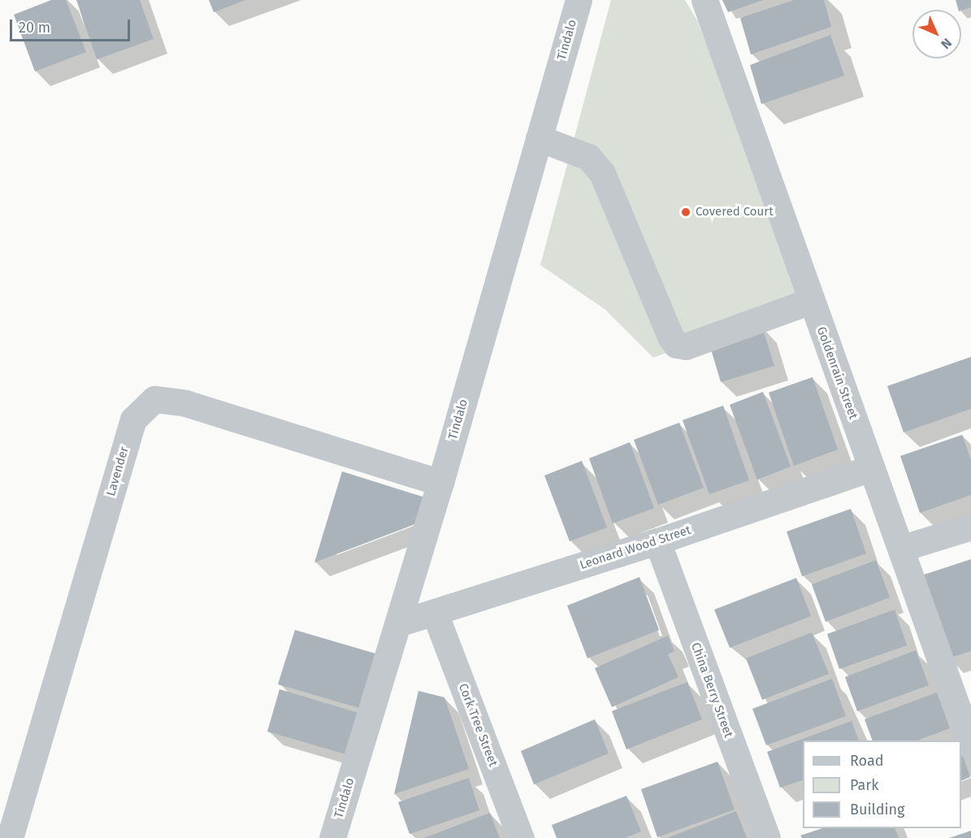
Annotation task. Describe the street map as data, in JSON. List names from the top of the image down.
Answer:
{
  "streets": {
    "street": [
      "Tindalo",
      "Goldenrain Street",
      "Lavender",
      "Leonard Wood Street",
      "China Berry Street",
      "Cork Tree Street"
    ]
  },
  "crossings": [
    ["Tindalo", "Lavender"],
    ["Tindalo", "Leonard Wood Street"],
    ["Goldenrain Street", "Leonard Wood Street"],
    ["Leonard Wood Street", "China Berry Street"],
    ["Leonard Wood Street", "Cork Tree Street"]
  ],
  "places": ["Covered Court"],
  "legend": ["Road", "Park", "Building"],
  "scale_bar": "20 m",
  "north": "bottom right"
}
